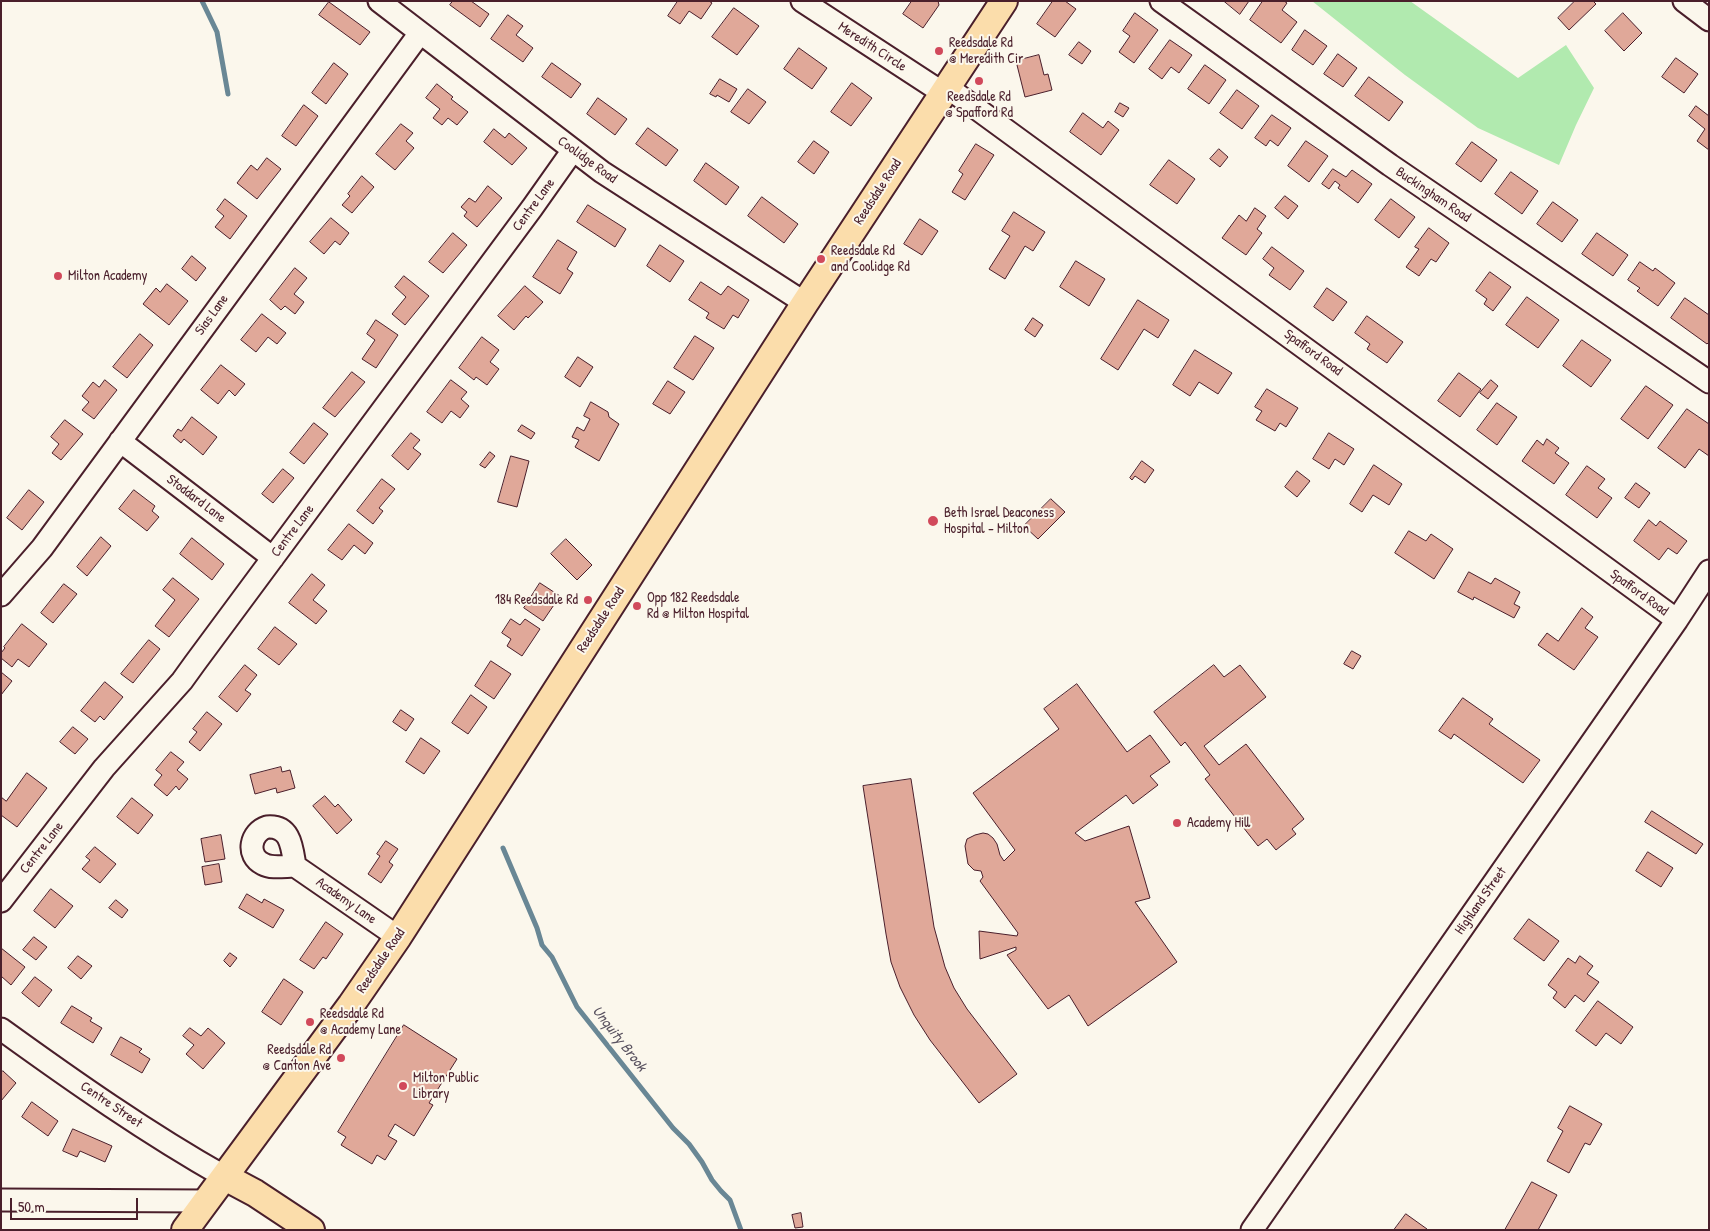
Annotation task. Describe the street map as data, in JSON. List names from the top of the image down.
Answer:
{
  "streets": {
    "main road": ["Reedsdale Road"],
    "street": [
      "Meredith Circle",
      "Coolidge Road",
      "Buckingham Road",
      "Centre Lane",
      "Sias Lane",
      "Spafford Road",
      "Stoddard Lane",
      "Academy Lane",
      "Highland Street",
      "Centre Street"
    ]
  },
  "crossings": [
    ["Meredith Circle", "Reedsdale Road"],
    ["Meredith Circle", "Spafford Road"],
    ["Coolidge Road", "Reedsdale Road"],
    ["Coolidge Road", "Centre Lane"],
    ["Coolidge Road", "Sias Lane"],
    ["Reedsdale Road", "Spafford Road"],
    ["Reedsdale Road", "Academy Lane"],
    ["Reedsdale Road", "Centre Street"],
    ["Centre Lane", "Stoddard Lane"],
    ["Sias Lane", "Stoddard Lane"],
    ["Spafford Road", "Highland Street"]
  ],
  "water": ["Unquity Brook"],
  "places": [
    "Reedsdale Rd @ Meredith Cir",
    "Reedsdale Rd @ Spafford Rd",
    "Reedsdale Rd and Coolidge Rd",
    "Milton Academy",
    "Beth Israel Deaconess Hospital – Milton",
    "184 Reedsdale Rd",
    "Opp 182 Reedsdale Rd @ Milton Hospital",
    "Academy Hill",
    "Reedsdale Rd @ Academy Lane",
    "Reedsdale Rd @ Canton Ave",
    "Milton Public Library"
  ],
  "scale_bar": "50 m"
}
